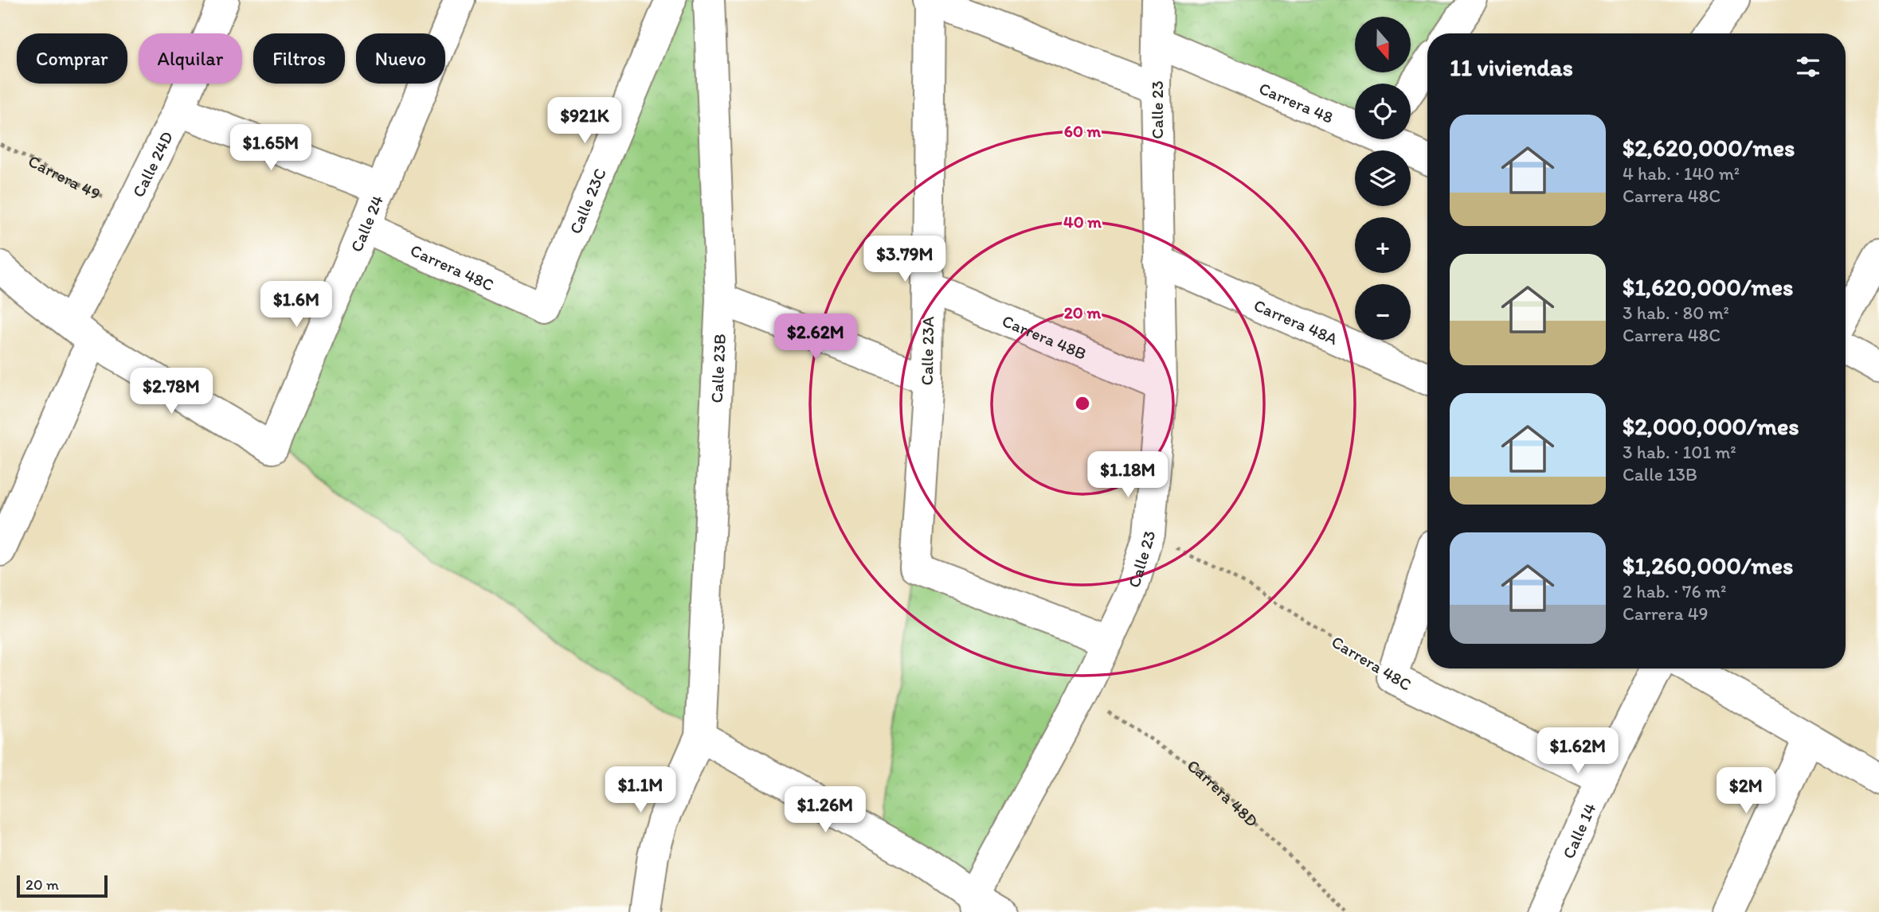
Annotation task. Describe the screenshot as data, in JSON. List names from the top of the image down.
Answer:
{
  "streets": {
    "street": [
      "Carrera 48",
      "Calle 23",
      "Calle 24D",
      "Calle 23C",
      "Calle 24",
      "Carrera 48C",
      "Carrera 48A",
      "Carrera 48B",
      "Calle 23A",
      "Calle 23B",
      "Calle 14"
    ],
    "path": ["Carrera 49", "Carrera 48D"]
  },
  "crossings": [
    ["Carrera 48", "Calle 23"],
    ["Calle 23", "Carrera 48C"],
    ["Calle 23", "Carrera 48A"],
    ["Calle 23", "Carrera 48B"],
    ["Calle 23", "Calle 23A"],
    ["Calle 23", "Carrera 48D"],
    ["Calle 24D", "Carrera 49"],
    ["Calle 23C", "Carrera 48C"],
    ["Calle 24", "Carrera 48C"],
    ["Carrera 48C", "Calle 14"],
    ["Carrera 48B", "Calle 23A"]
  ],
  "scale_bar": "20 m",
  "north": "bottom",
  "page": {
    "map_buttons": ["+", "−"],
    "chip": [
      "Comprar",
      "Alquilar",
      "Filtros",
      "Nuevo"
    ],
    "heading": "11 viviendas",
    "price": [
      "$921K",
      "$1.65M",
      "$3.79M",
      "$1.6M",
      "$2.62M",
      "$2.78M",
      "$1.18M",
      "$1.62M",
      "$1.1M",
      "$2M",
      "$1.26M"
    ],
    "list": [
      {
        "name": "$2,620,000/mes",
        "note": "4 hab. · 140 m² · Carrera 48C"
      },
      {
        "name": "$1,620,000/mes",
        "note": "3 hab. · 80 m² · Carrera 48C"
      },
      {
        "name": "$2,000,000/mes",
        "note": "3 hab. · 101 m² · Calle 13B"
      },
      {
        "name": "$1,260,000/mes",
        "note": "2 hab. · 76 m² · Carrera 49"
      }
    ],
    "scale": "20 m"
  },
  "rings": ["60 m", "40 m", "20 m"]
}
